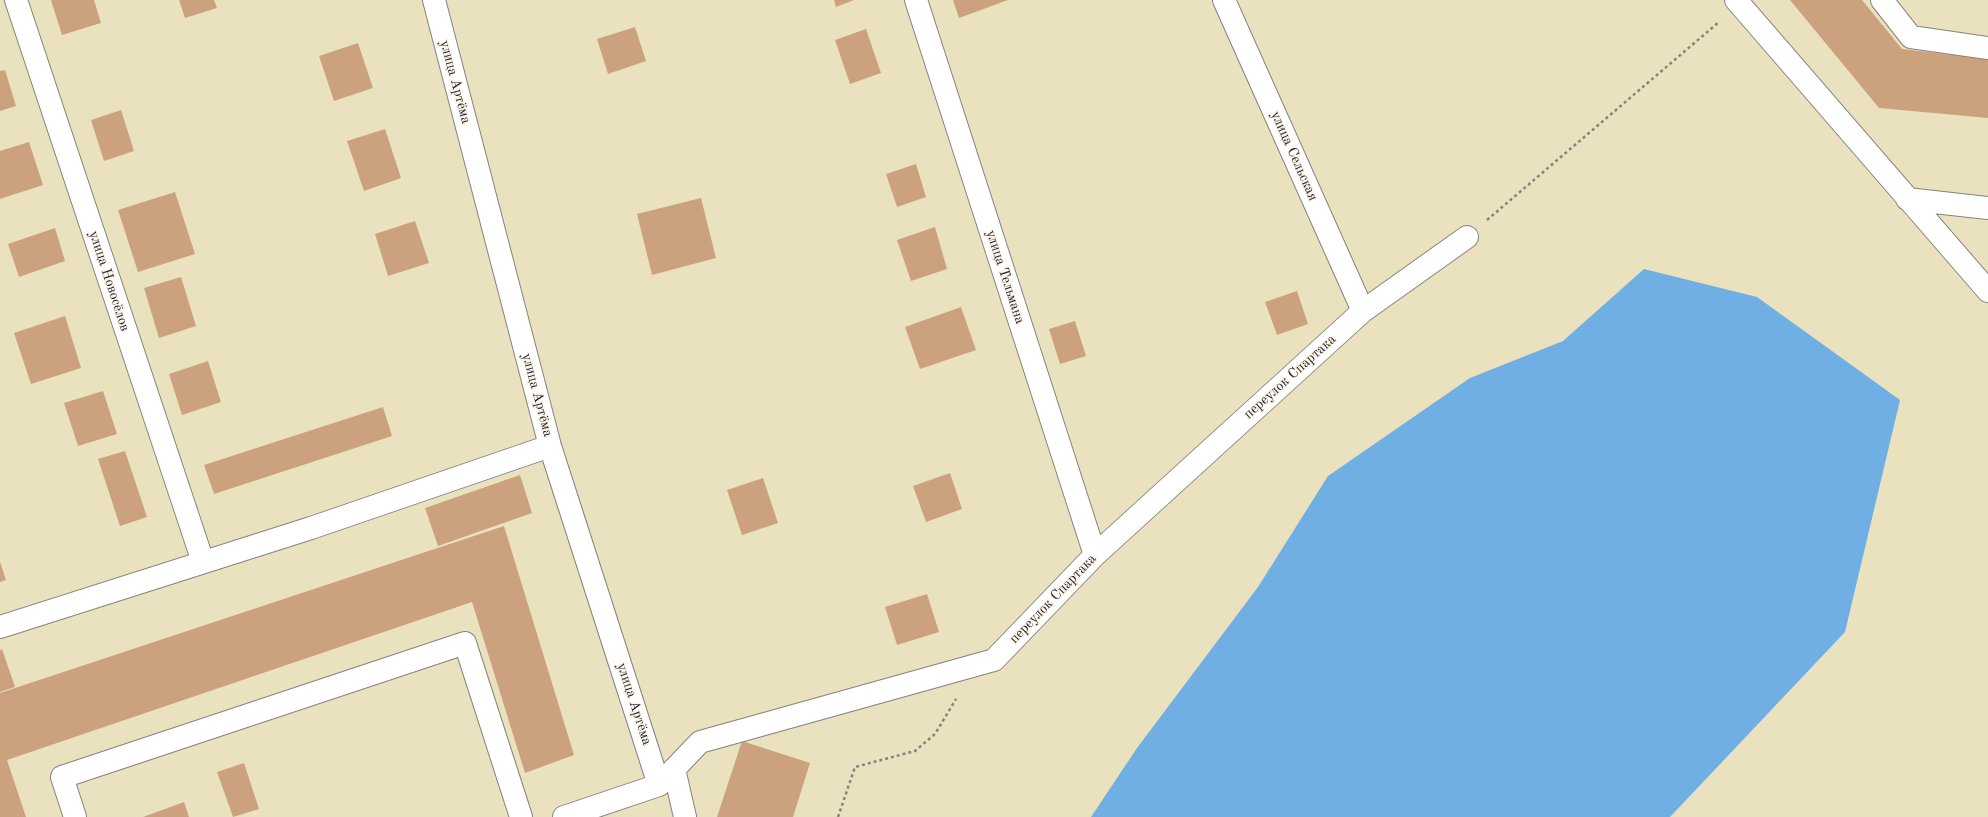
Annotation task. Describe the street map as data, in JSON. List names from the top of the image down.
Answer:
{
  "streets": {
    "street": [
      "улица Артёма",
      "улица Сельская",
      "улица Тельмана",
      "улица Новосёлов",
      "переулок Спартака"
    ]
  },
  "crossings": [
    ["улица Артёма", "переулок Спартака"],
    ["улица Сельская", "переулок Спартака"],
    ["улица Тельмана", "переулок Спартака"]
  ]
}
